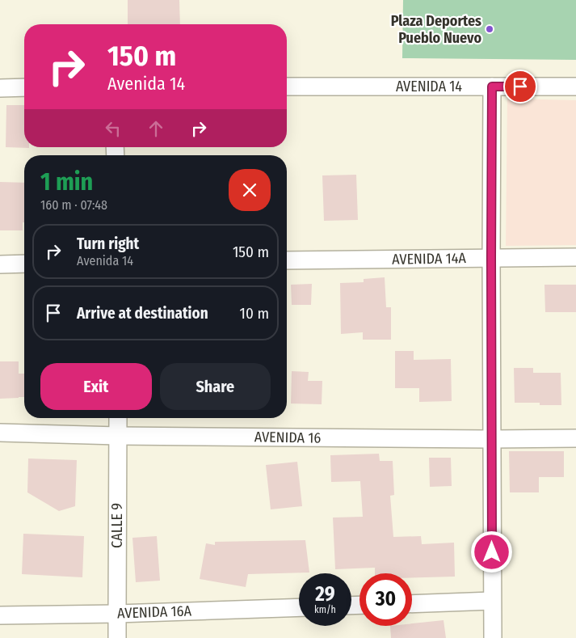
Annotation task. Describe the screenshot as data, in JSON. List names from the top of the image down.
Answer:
{
  "streets": {
    "street": [
      "AVENIDA 14",
      "AVENIDA 14A",
      "AVENIDA 16",
      "CALLE 9",
      "AVENIDA 16A"
    ]
  },
  "crossings": [
    ["AVENIDA 16", "CALLE 9"],
    ["CALLE 9", "AVENIDA 16A"]
  ],
  "places": ["Plaza Deportes Pueblo Nuevo"],
  "page": {
    "turn": ["150 m", "Avenida 14"],
    "heading": ["1 min", "160 m · 07:48"],
    "list": [
      {
        "name": "Turn right",
        "note": "Avenida 14",
        "value": "150 m"
      },
      {
        "name": "Arrive at destination",
        "value": "10 m"
      }
    ],
    "buttons": ["Exit", "Share"],
    "speed": "29 km/h",
    "limit": "30"
  }
}
